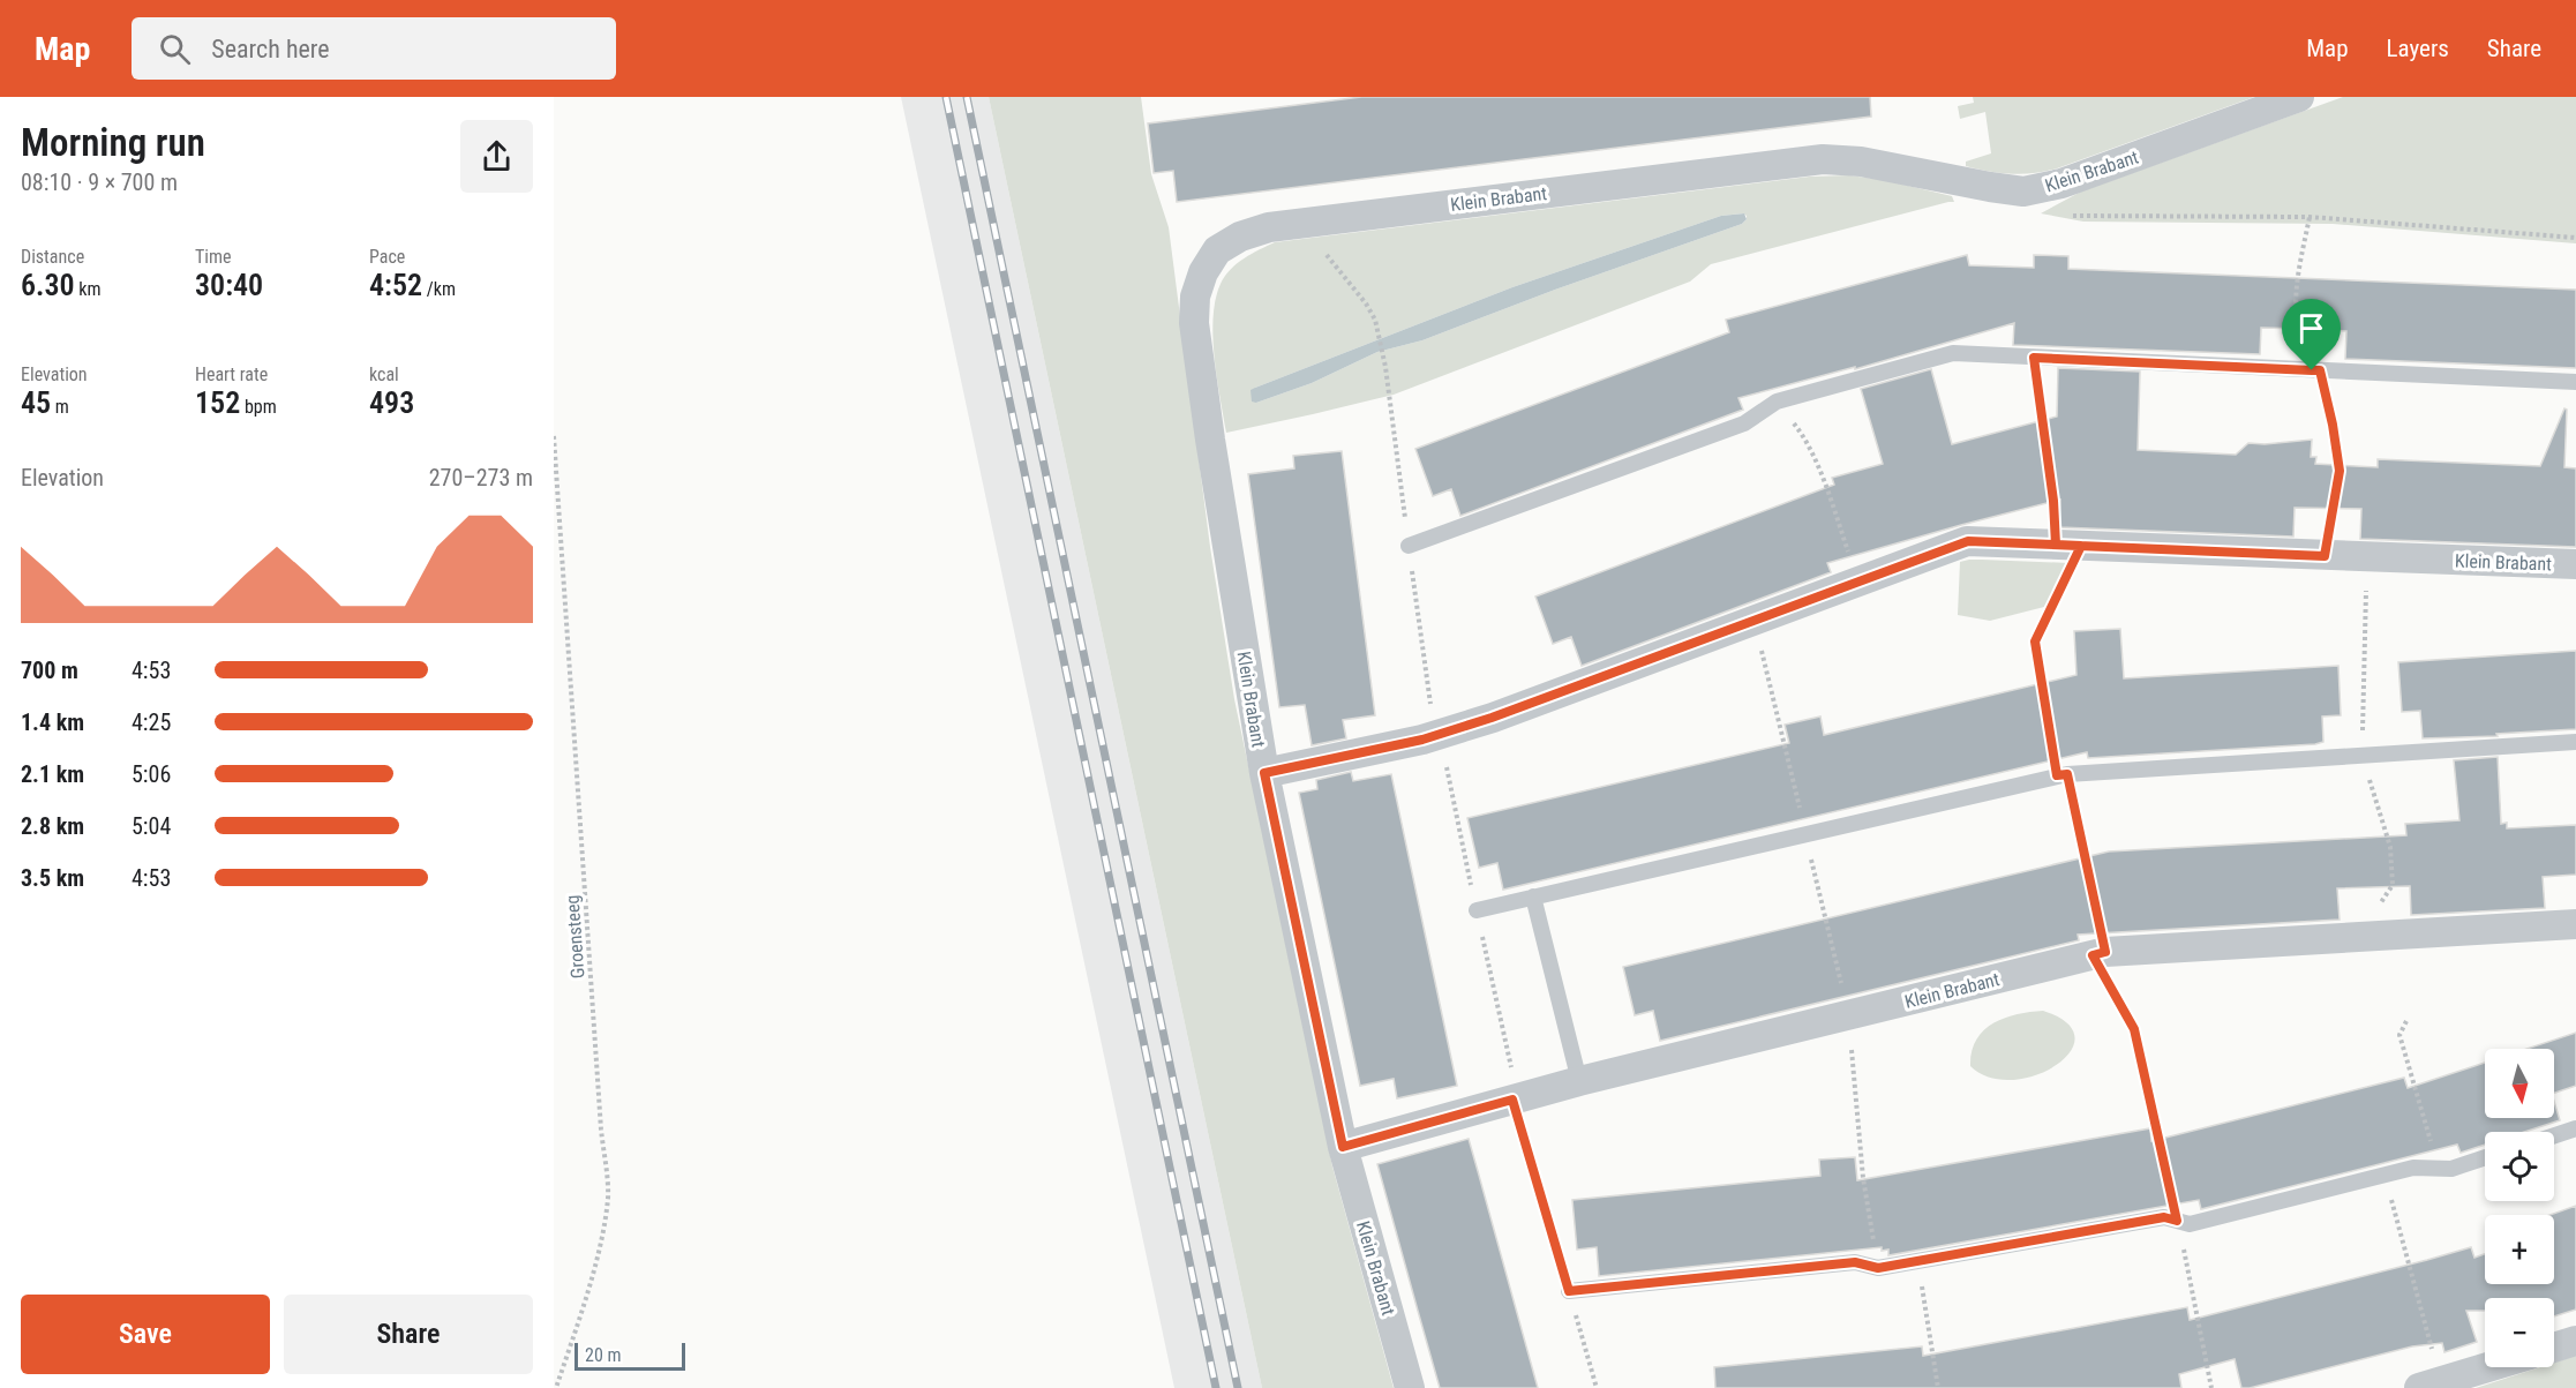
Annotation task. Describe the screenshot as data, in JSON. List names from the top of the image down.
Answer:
{
  "streets": {
    "street": ["Klein Brabant"],
    "path": ["Groensteeg"]
  },
  "scale_bar": "20 m",
  "north": "bottom",
  "page": {
    "header": "Map",
    "search": "Search here",
    "nav": ["Map", "Layers", "Share"],
    "heading": ["Morning run", "08:10 · 9 × 700 m"],
    "stats": [
      ["Distance", "6.30 km"],
      ["Time", "30:40"],
      ["Pace", "4:52 /km"],
      ["Elevation", "45 m"],
      ["Heart rate", "152 bpm"],
      ["kcal", "493"]
    ],
    "chart": ["Elevation", "270–273 m"],
    "list": [
      {
        "name": "700 m",
        "note": "4:53"
      },
      {
        "name": "1.4 km",
        "note": "4:25"
      },
      {
        "name": "2.1 km",
        "note": "5:06"
      },
      {
        "name": "2.8 km",
        "note": "5:04"
      },
      {
        "name": "3.5 km",
        "note": "4:53"
      }
    ],
    "map_buttons": ["+", "−"],
    "buttons": ["Save", "Share"],
    "scale": "20 m"
  }
}
